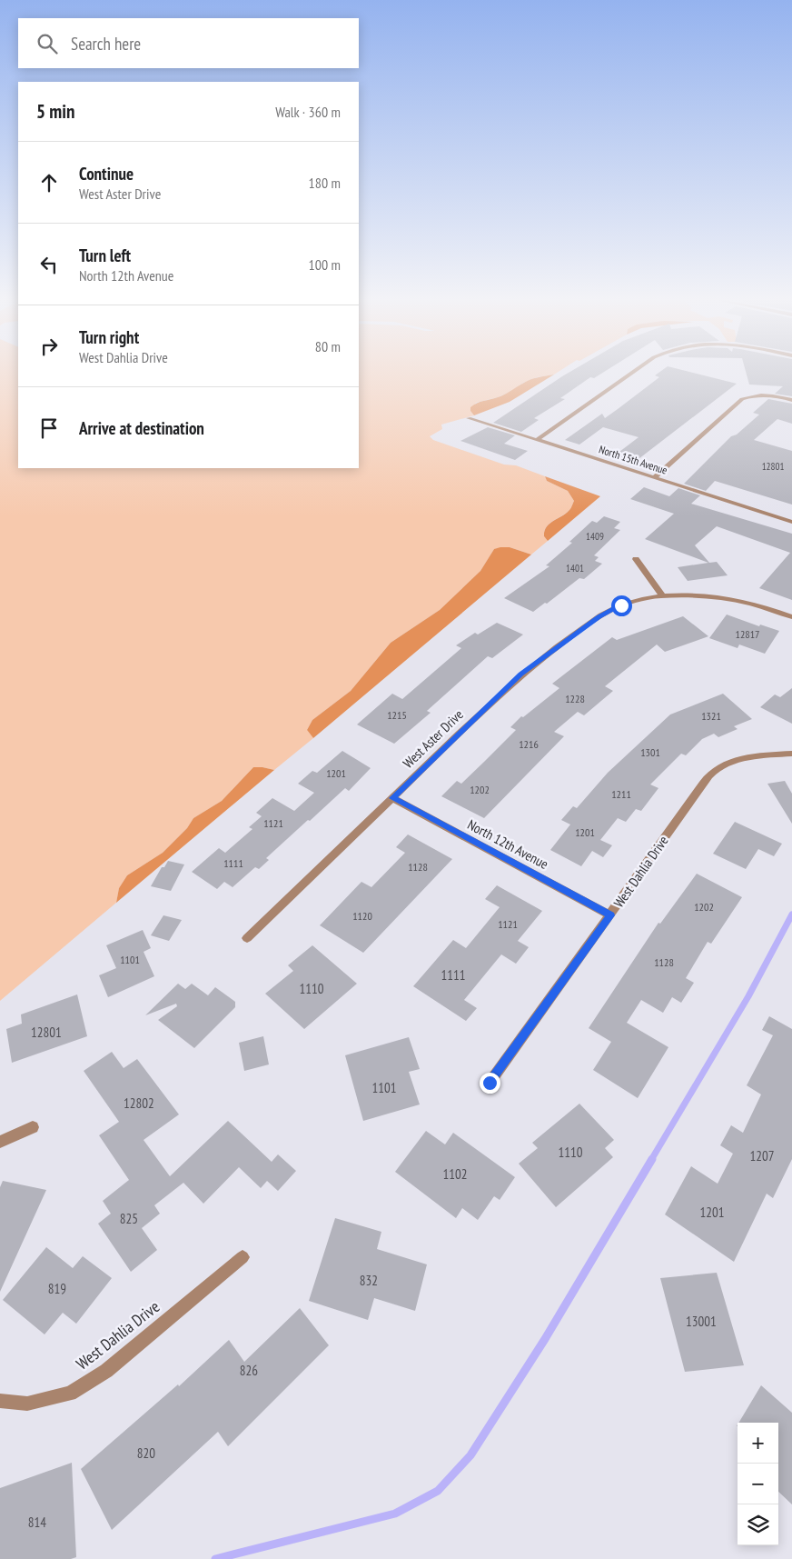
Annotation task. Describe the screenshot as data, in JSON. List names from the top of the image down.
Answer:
{
  "streets": {
    "street": [
      "North 15th Avenue",
      "West Aster Drive",
      "North 12th Avenue",
      "West Dahlia Drive"
    ]
  },
  "crossings": [
    ["West Aster Drive", "North 12th Avenue"],
    ["North 12th Avenue", "West Dahlia Drive"]
  ],
  "house_numbers": [
    "12801",
    "1409",
    "1401",
    "12817",
    "1228",
    "1215",
    "1321",
    "1216",
    "1301",
    "1201",
    "1202",
    "1211",
    "1121",
    "1201",
    "1111",
    "1128",
    "1202",
    "1120",
    "1121",
    "1101",
    "1128",
    "1111",
    "1110",
    "12801",
    "1101",
    "12802",
    "1110",
    "1207",
    "1102",
    "1201",
    "825",
    "832",
    "819",
    "13001",
    "826",
    "820",
    "814"
  ],
  "page": {
    "search": "Search here",
    "heading": ["5 min", "Walk · 360 m"],
    "list": [
      ["Continue", "West Aster Drive", "180 m"],
      ["Turn left", "North 12th Avenue", "100 m"],
      ["Turn right", "West Dahlia Drive", "80 m"],
      "Arrive at destination"
    ],
    "map_buttons": ["+", "−"]
  }
}
